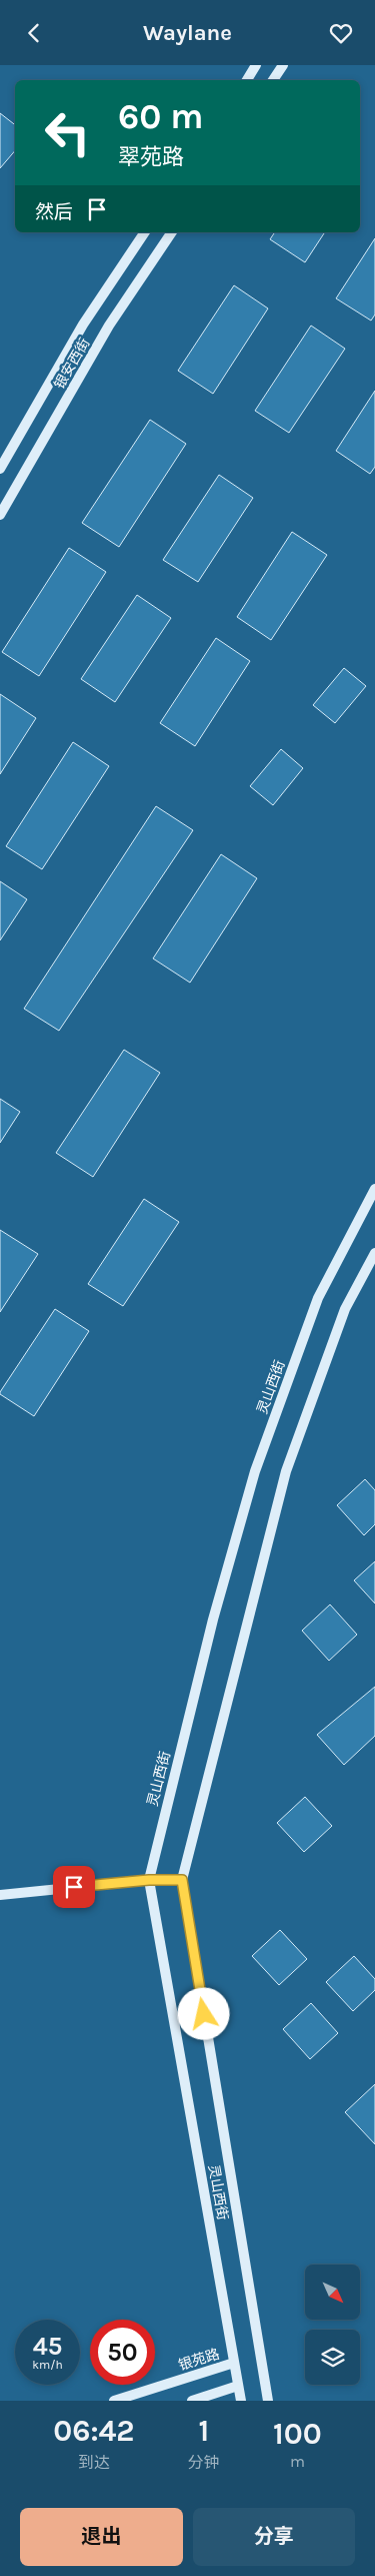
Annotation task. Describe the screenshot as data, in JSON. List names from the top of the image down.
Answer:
{
  "streets": {
    "main road": ["银安西街", "灵山西街", "银苑路"]
  },
  "crossings": [
    ["灵山西街", "银苑路"]
  ],
  "north": "bottom right",
  "page": {
    "header": "Waylane",
    "turn": ["60 m", "翠苑路"],
    "then": "然后",
    "speed": "45 km/h",
    "limit": "50",
    "eta": [
      "06:42",
      "到达",
      "1",
      "分钟",
      "100",
      "m"
    ],
    "buttons": ["退出", "分享"]
  }
}
